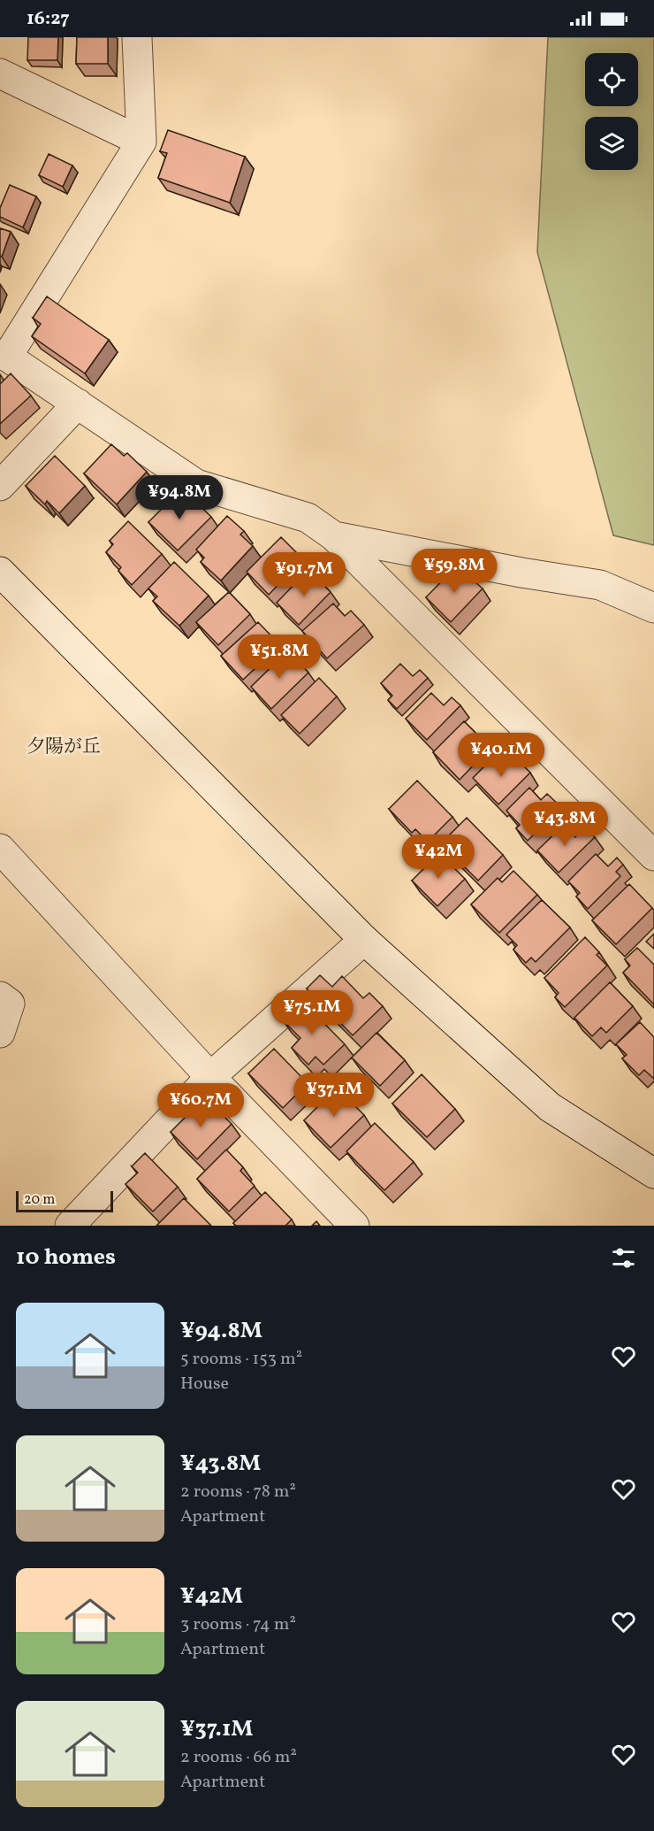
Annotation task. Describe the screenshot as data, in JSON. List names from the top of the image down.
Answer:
{
  "districts": ["夕陽が丘"],
  "scale_bar": "20 m",
  "page": {
    "status": "16:27",
    "price": [
      "¥94.8M",
      "¥59.8M",
      "¥91.7M",
      "¥51.8M",
      "¥40.1M",
      "¥43.8M",
      "¥42M",
      "¥75.1M",
      "¥37.1M",
      "¥60.7M"
    ],
    "scale": "20 m",
    "heading": "10 homes",
    "list": [
      {
        "name": "¥94.8M",
        "note": "5 rooms · 153 m² · House"
      },
      {
        "name": "¥43.8M",
        "note": "2 rooms · 78 m² · Apartment"
      },
      {
        "name": "¥42M",
        "note": "3 rooms · 74 m² · Apartment"
      },
      {
        "name": "¥37.1M",
        "note": "2 rooms · 66 m² · Apartment"
      }
    ]
  }
}
